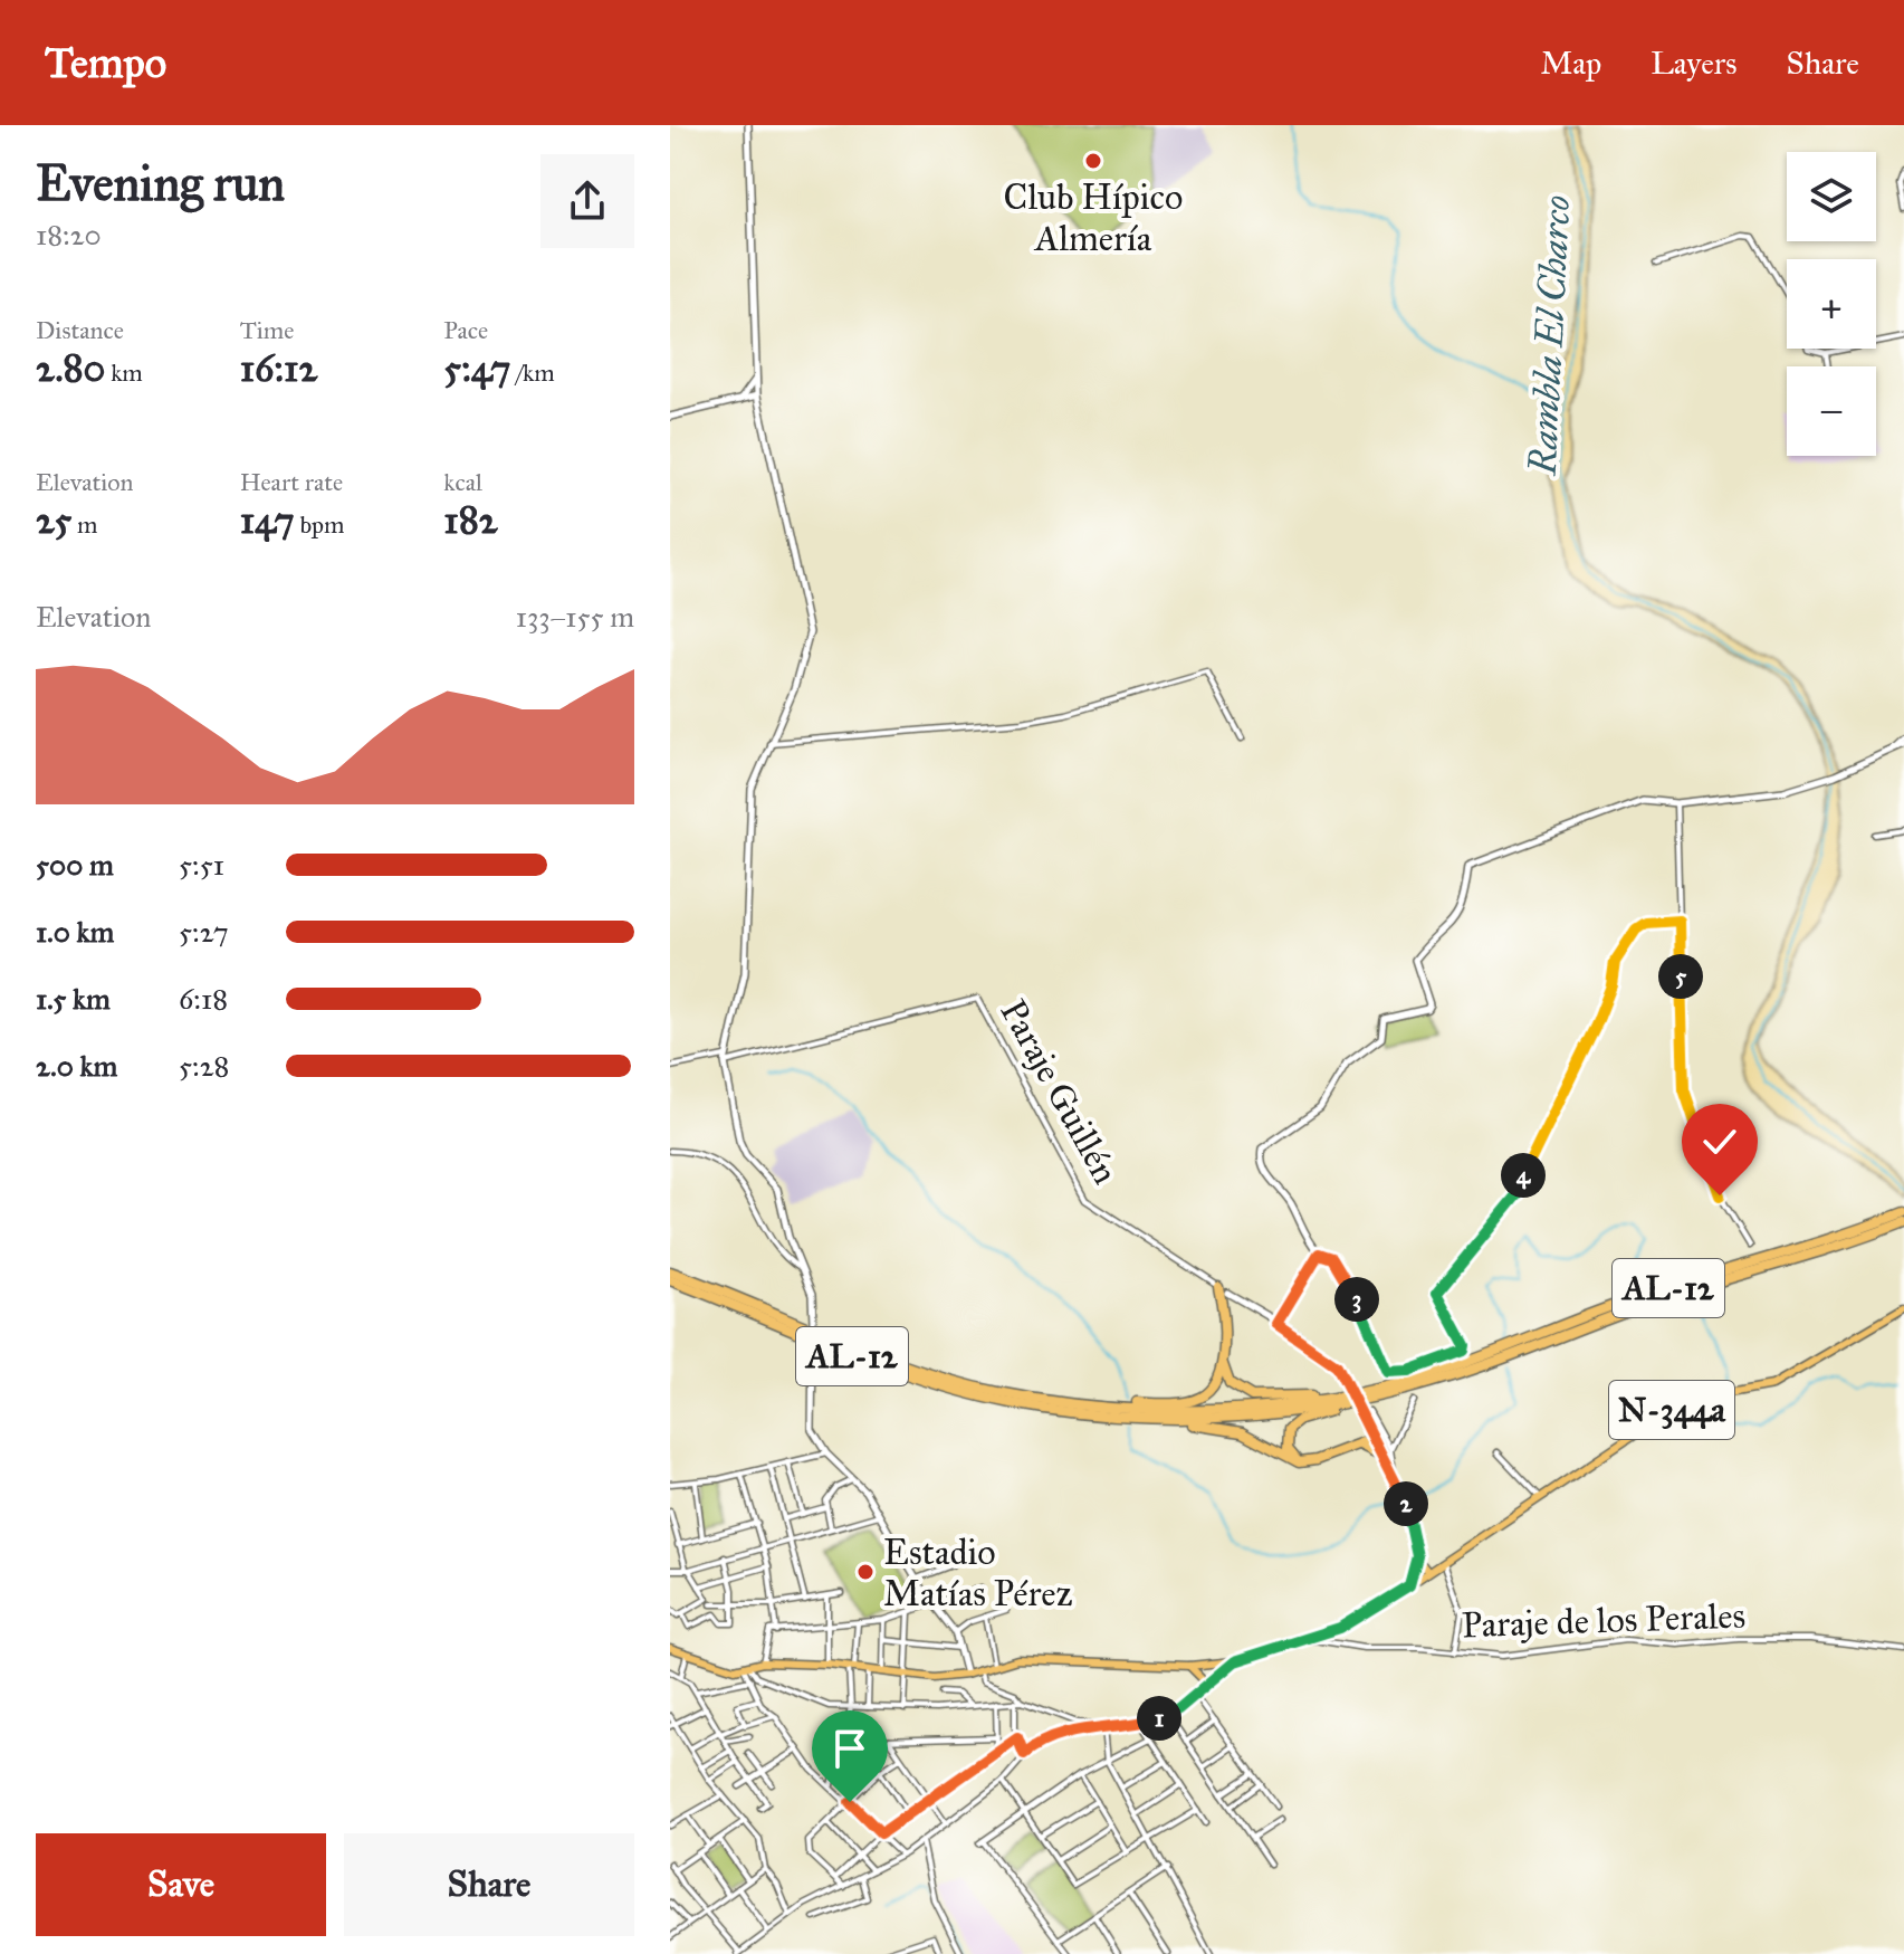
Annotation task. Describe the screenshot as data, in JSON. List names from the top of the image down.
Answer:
{
  "streets": {
    "highway": ["AL-12"],
    "main road": ["N-344a"],
    "street": ["Paraje Guillén", "Paraje de los Perales"]
  },
  "water": ["Rambla El Charco"],
  "places": ["Club Hípico Almería", "Estadio Matías Pérez"],
  "page": {
    "header": "Tempo",
    "nav": ["Map", "Layers", "Share"],
    "heading": ["Evening run", "18:20"],
    "map_buttons": ["+", "−"],
    "stats": [
      ["Distance", "2.80 km"],
      ["Time", "16:12"],
      ["Pace", "5:47 /km"],
      ["Elevation", "25 m"],
      ["Heart rate", "147 bpm"],
      ["kcal", "182"]
    ],
    "chart": ["Elevation", "133–155 m"],
    "list": [
      {
        "name": "500 m",
        "note": "5:51"
      },
      {
        "name": "1.0 km",
        "note": "5:27"
      },
      {
        "name": "1.5 km",
        "note": "6:18"
      },
      {
        "name": "2.0 km",
        "note": "5:28"
      }
    ],
    "pins": [
      "5",
      "4",
      "3",
      "2",
      "1"
    ],
    "buttons": ["Save", "Share"]
  }
}
